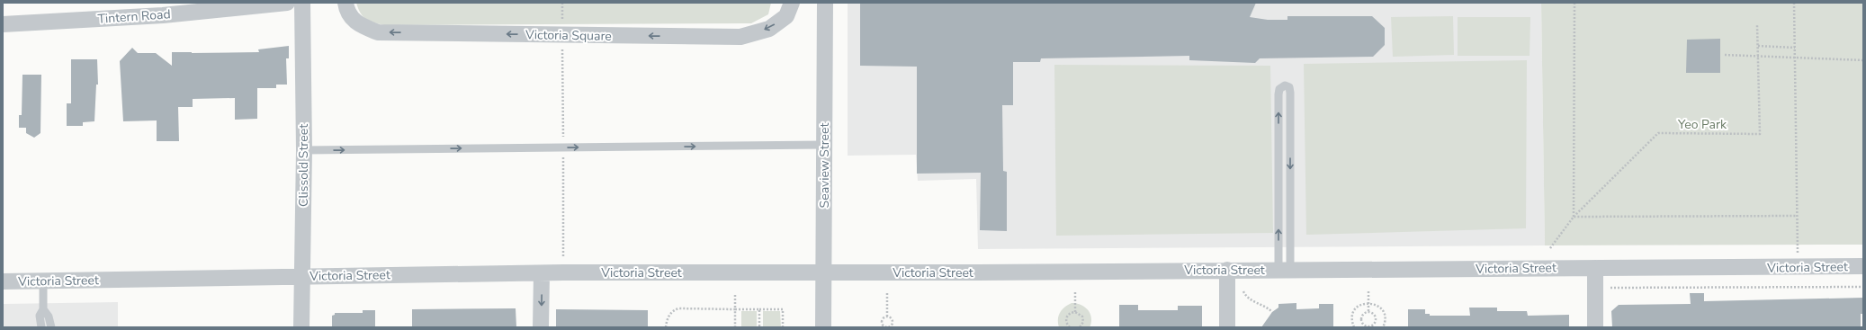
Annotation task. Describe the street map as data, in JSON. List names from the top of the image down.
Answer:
{
  "streets": {
    "street": [
      "Tintern Road",
      "Victoria Square",
      "Clissold Street",
      "Seaview Street",
      "Victoria Street"
    ]
  },
  "crossings": [
    ["Clissold Street", "Victoria Street"],
    ["Seaview Street", "Victoria Street"]
  ],
  "one_way": ["Victoria Square"],
  "parks": ["Yeo Park"]
}
